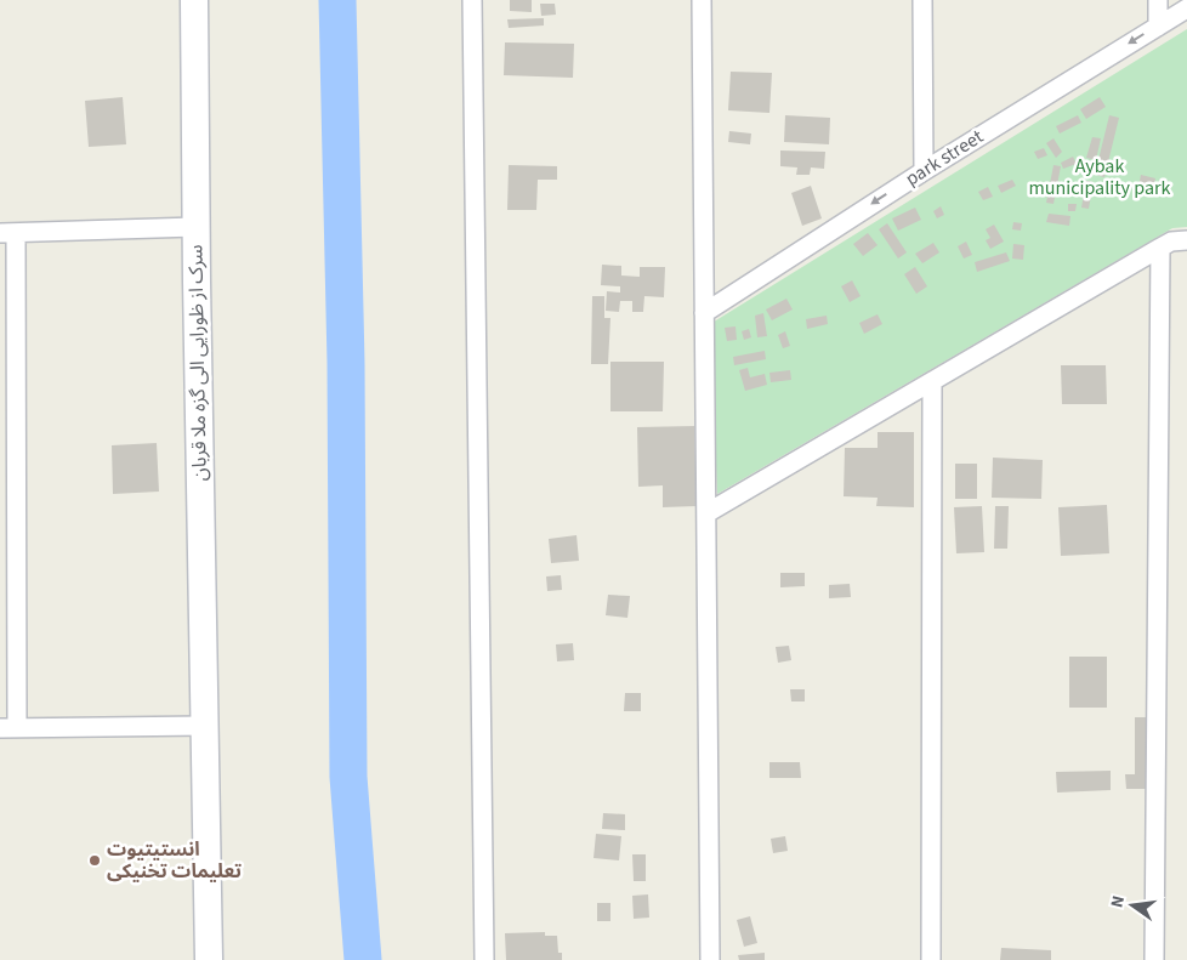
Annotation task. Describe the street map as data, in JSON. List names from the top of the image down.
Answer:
{
  "streets": {
    "street": ["park street", "سرک از ظورایی الی گزه ملا قربان"]
  },
  "one_way": ["park street"],
  "parks": ["Aybak municipality park"],
  "places": ["انستیتیوت تعلیمات تخنیکی"],
  "north": "left"
}
